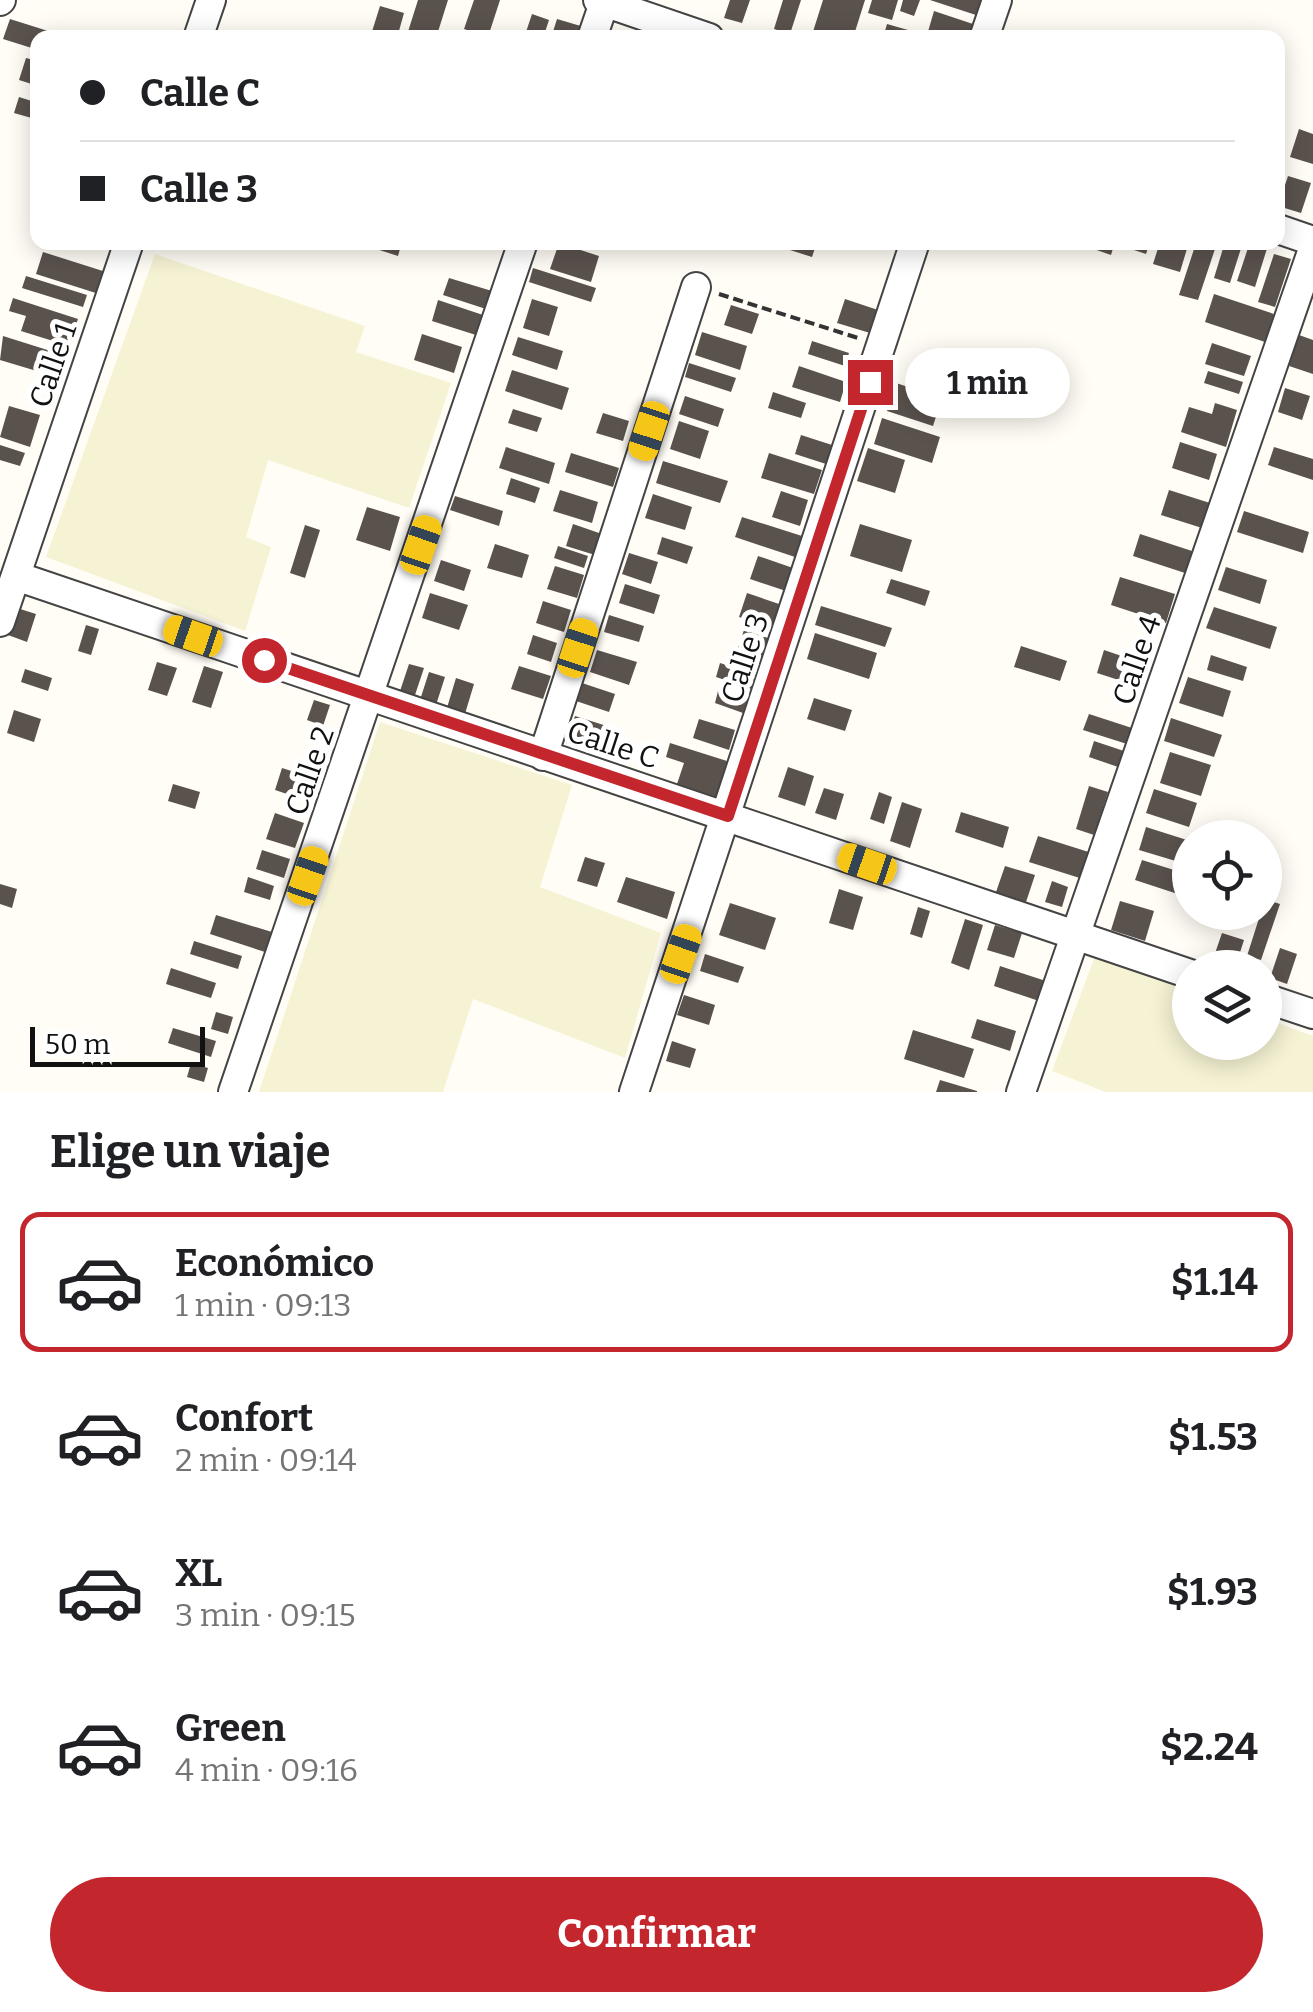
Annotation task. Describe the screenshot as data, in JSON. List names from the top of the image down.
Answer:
{
  "streets": {
    "street": [
      "Calle 1",
      "Calle 3",
      "Calle 4",
      "Calle C",
      "Calle 2"
    ]
  },
  "crossings": [
    ["Calle 1", "Calle C"],
    ["Calle 3", "Calle C"],
    ["Calle 4", "Calle C"],
    ["Calle C", "Calle 2"]
  ],
  "scale_bar": "50 m",
  "page": {
    "banner": ["Calle C", "Calle 3"],
    "bubble": "1 min",
    "scale": "50 m",
    "heading": "Elige un viaje",
    "list": [
      {
        "name": "Económico",
        "note": "1 min · 09:13",
        "value": "$1.14"
      },
      {
        "name": "Confort",
        "note": "2 min · 09:14",
        "value": "$1.53"
      },
      {
        "name": "XL",
        "note": "3 min · 09:15",
        "value": "$1.93"
      },
      {
        "name": "Green",
        "note": "4 min · 09:16",
        "value": "$2.24"
      }
    ],
    "buttons": "Confirmar"
  }
}
